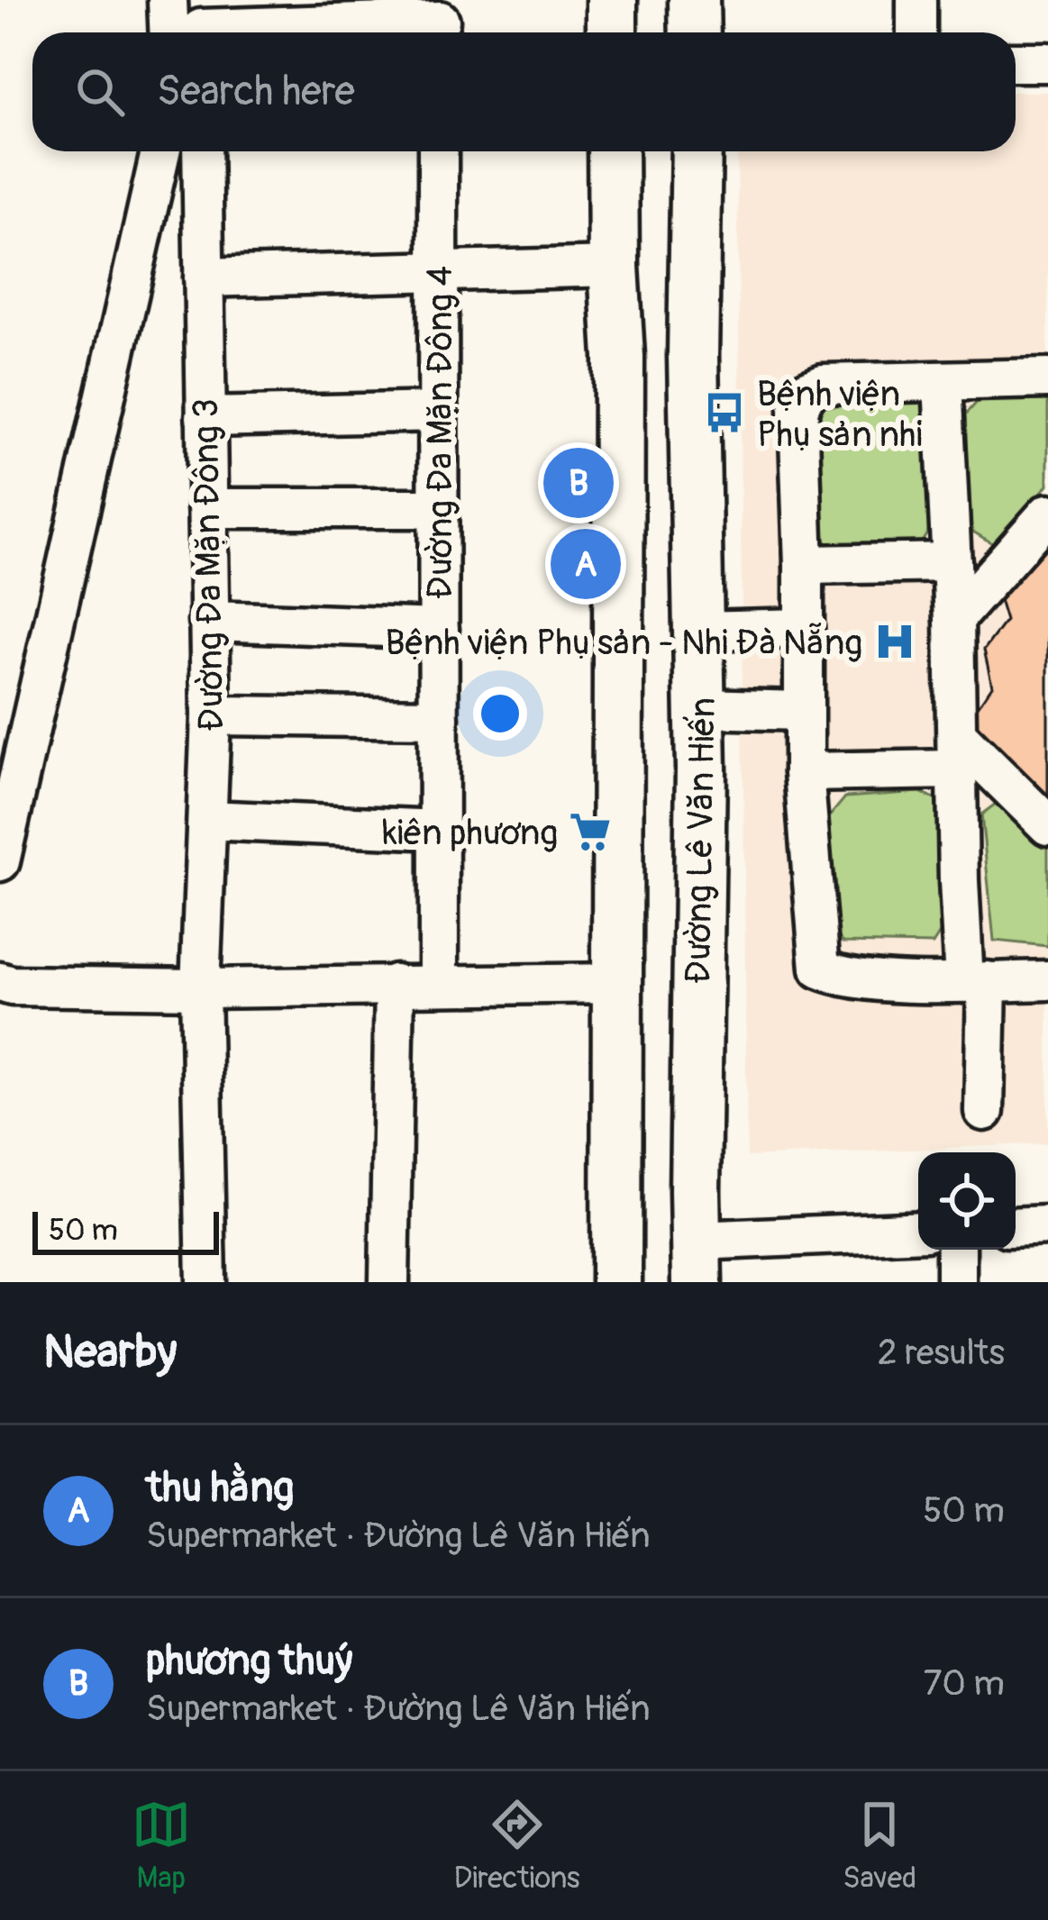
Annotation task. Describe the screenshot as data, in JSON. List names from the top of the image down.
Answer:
{
  "streets": {
    "main road": ["Đường Lê Văn Hiến"],
    "street": ["Đường Đa Mặn Đông 4", "Đường Đa Mặn Đông 3"]
  },
  "places": {
    "bus stop": ["Bệnh viện Phụ sản nhi"],
    "hospital": ["Bệnh viện Phụ sản - Nhi Đà Nẵng"],
    "supermarket": ["kiên phương"]
  },
  "scale_bar": "50 m",
  "page": {
    "search": "Search here",
    "pins": ["B", "A"],
    "scale": "50 m",
    "heading": ["Nearby", "2 results"],
    "list": [
      {
        "mark": "A",
        "name": "thu hằng",
        "note": "Supermarket · Đường Lê Văn Hiến",
        "value": "50 m"
      },
      {
        "mark": "B",
        "name": "phương thuý",
        "note": "Supermarket · Đường Lê Văn Hiến",
        "value": "70 m"
      }
    ],
    "nav": ["Map", "Directions", "Saved"]
  }
}
